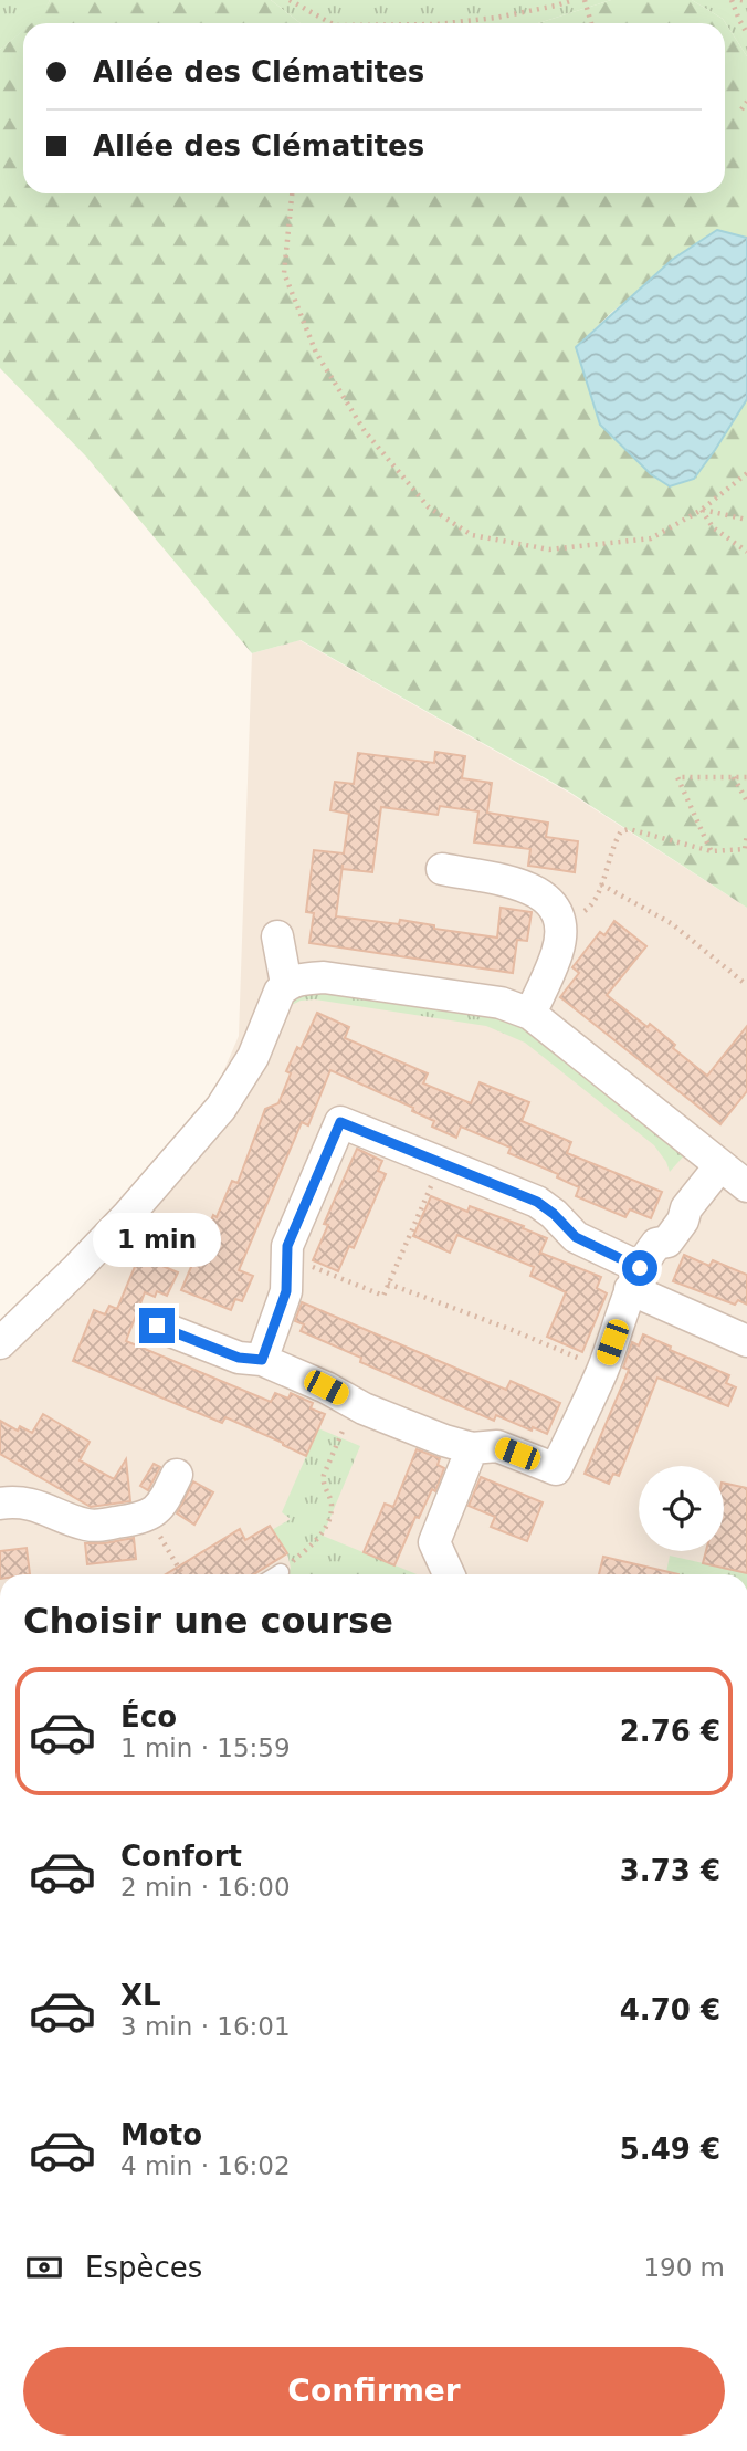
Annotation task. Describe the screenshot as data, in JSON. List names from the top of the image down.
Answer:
{
  "page": {
    "banner": ["Allée des Clématites", "Allée des Clématites"],
    "bubble": "1 min",
    "heading": "Choisir une course",
    "list": [
      {
        "name": "Éco",
        "note": "1 min · 15:59",
        "value": "2.76 €"
      },
      {
        "name": "Confort",
        "note": "2 min · 16:00",
        "value": "3.73 €"
      },
      {
        "name": "XL",
        "note": "3 min · 16:01",
        "value": "4.70 €"
      },
      {
        "name": "Moto",
        "note": "4 min · 16:02",
        "value": "5.49 €"
      }
    ],
    "pay": ["Espèces", "190 m"],
    "buttons": "Confirmer"
  }
}
